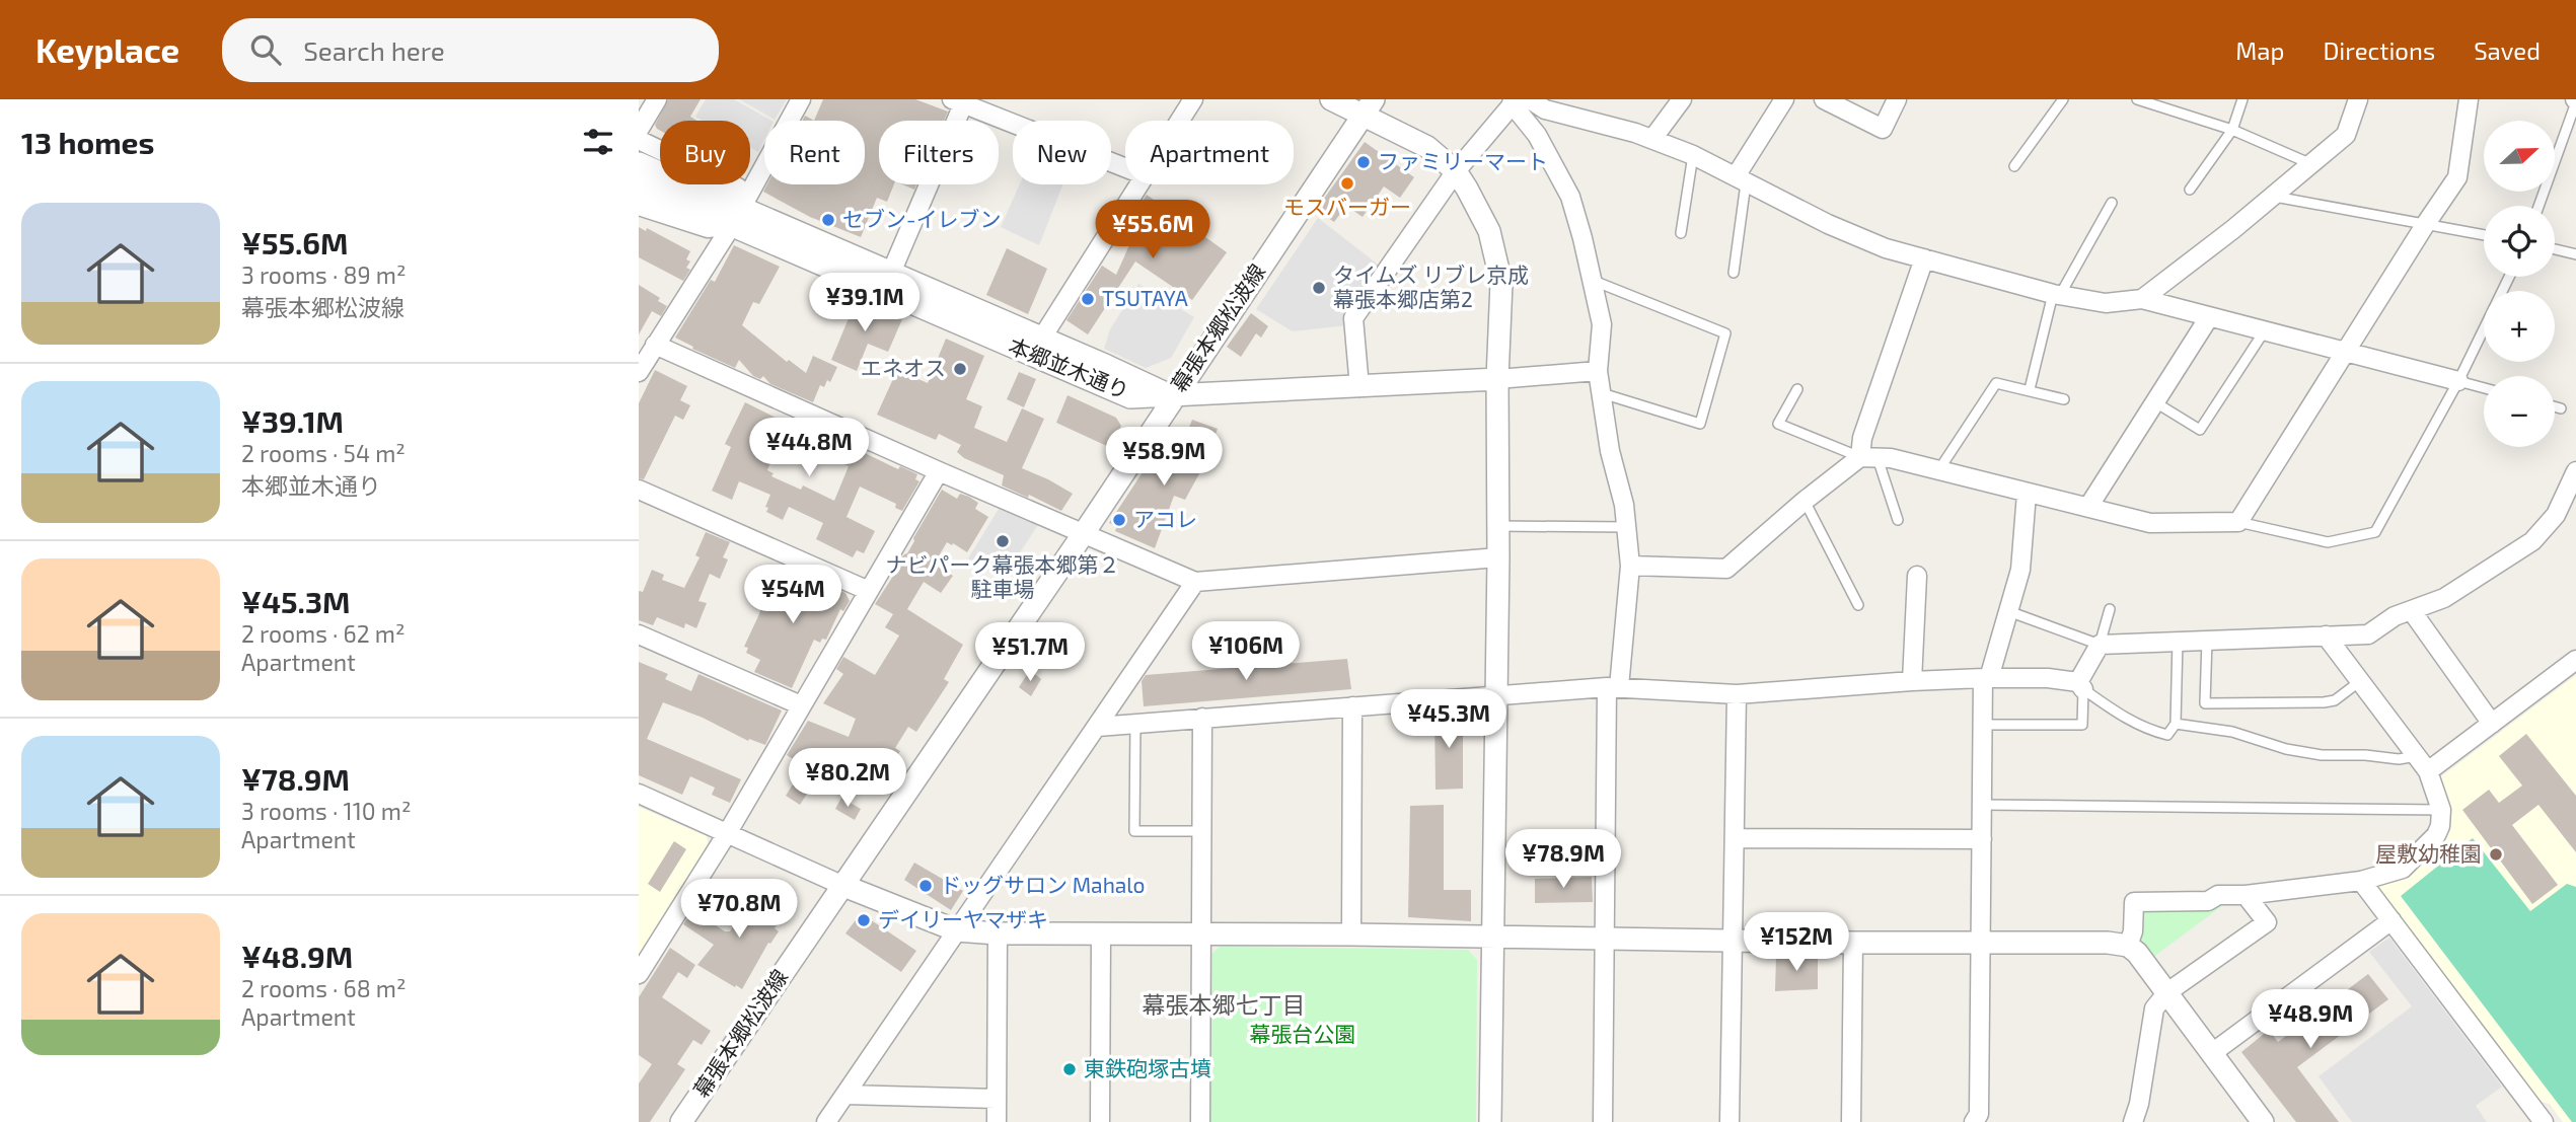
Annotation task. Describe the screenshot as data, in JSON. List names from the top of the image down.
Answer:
{
  "streets": {
    "street": ["幕張本郷松波線", "本郷並木通り"]
  },
  "crossings": [
    ["幕張本郷松波線", "本郷並木通り"]
  ],
  "districts": ["幕張本郷七丁目"],
  "parks": ["幕張台公園"],
  "places": [
    "ファミリーマート",
    "モスバーガー",
    "セブン-イレブン",
    "タイムズ リブレ京成 幕張本郷店第2",
    "TSUTAYA",
    "エネオス",
    "アコレ",
    "ナビパーク幕張本郷第２ 駐車場",
    "屋敷幼稚園",
    "ドッグサロン Mahalo",
    "デイリーヤマザキ",
    "東鉄砲塚古墳"
  ],
  "north": "right",
  "page": {
    "header": "Keyplace",
    "search": "Search here",
    "nav": ["Map", "Directions", "Saved"],
    "heading": "13 homes",
    "map_buttons": ["+", "−"],
    "chip": [
      "Buy",
      "Rent",
      "Filters",
      "New",
      "Apartment"
    ],
    "list": [
      {
        "name": "¥55.6M",
        "note": "3 rooms · 89 m² · 幕張本郷松波線"
      },
      {
        "name": "¥39.1M",
        "note": "2 rooms · 54 m² · 本郷並木通り"
      },
      {
        "name": "¥45.3M",
        "note": "2 rooms · 62 m² · Apartment"
      },
      {
        "name": "¥78.9M",
        "note": "3 rooms · 110 m² · Apartment"
      },
      {
        "name": "¥48.9M",
        "note": "2 rooms · 68 m² · Apartment"
      }
    ],
    "price": [
      "¥55.6M",
      "¥39.1M",
      "¥44.8M",
      "¥58.9M",
      "¥54M",
      "¥106M",
      "¥51.7M",
      "¥45.3M",
      "¥80.2M",
      "¥78.9M",
      "¥70.8M",
      "¥152M",
      "¥48.9M"
    ]
  }
}
